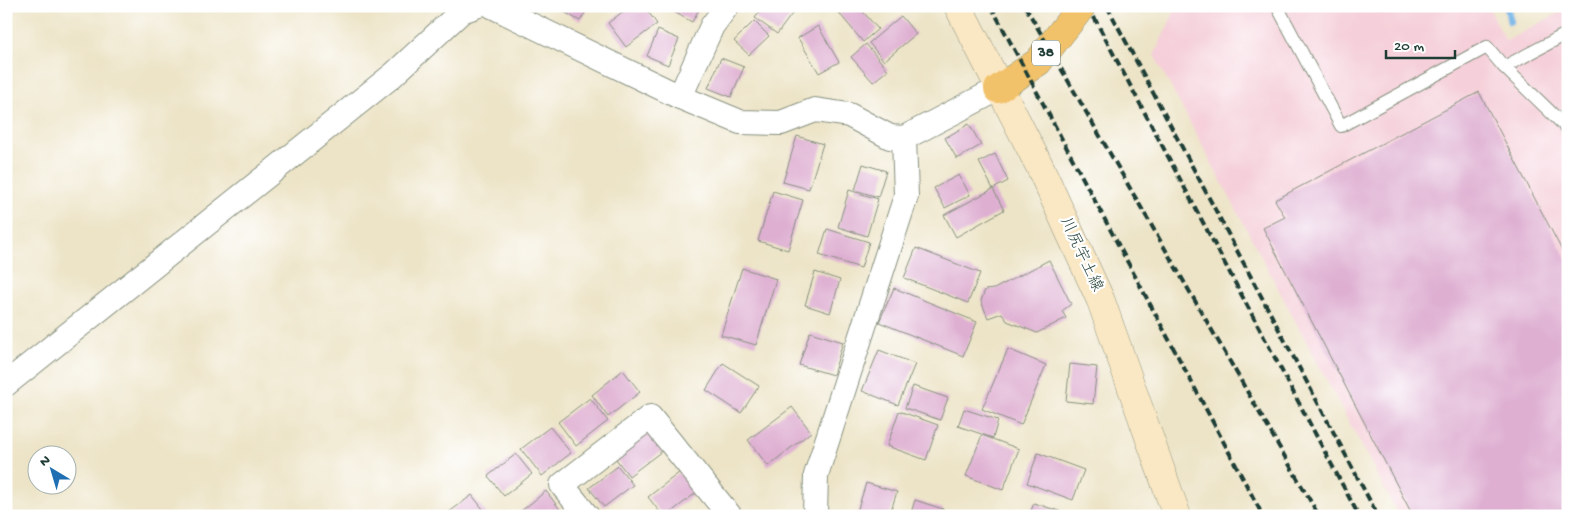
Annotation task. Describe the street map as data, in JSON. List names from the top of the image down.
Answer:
{
  "streets": {
    "main road": ["38", "川尻宇土線"]
  },
  "crossings": [
    ["38", "川尻宇土線"]
  ],
  "scale_bar": "20 m",
  "north": "top left"
}
